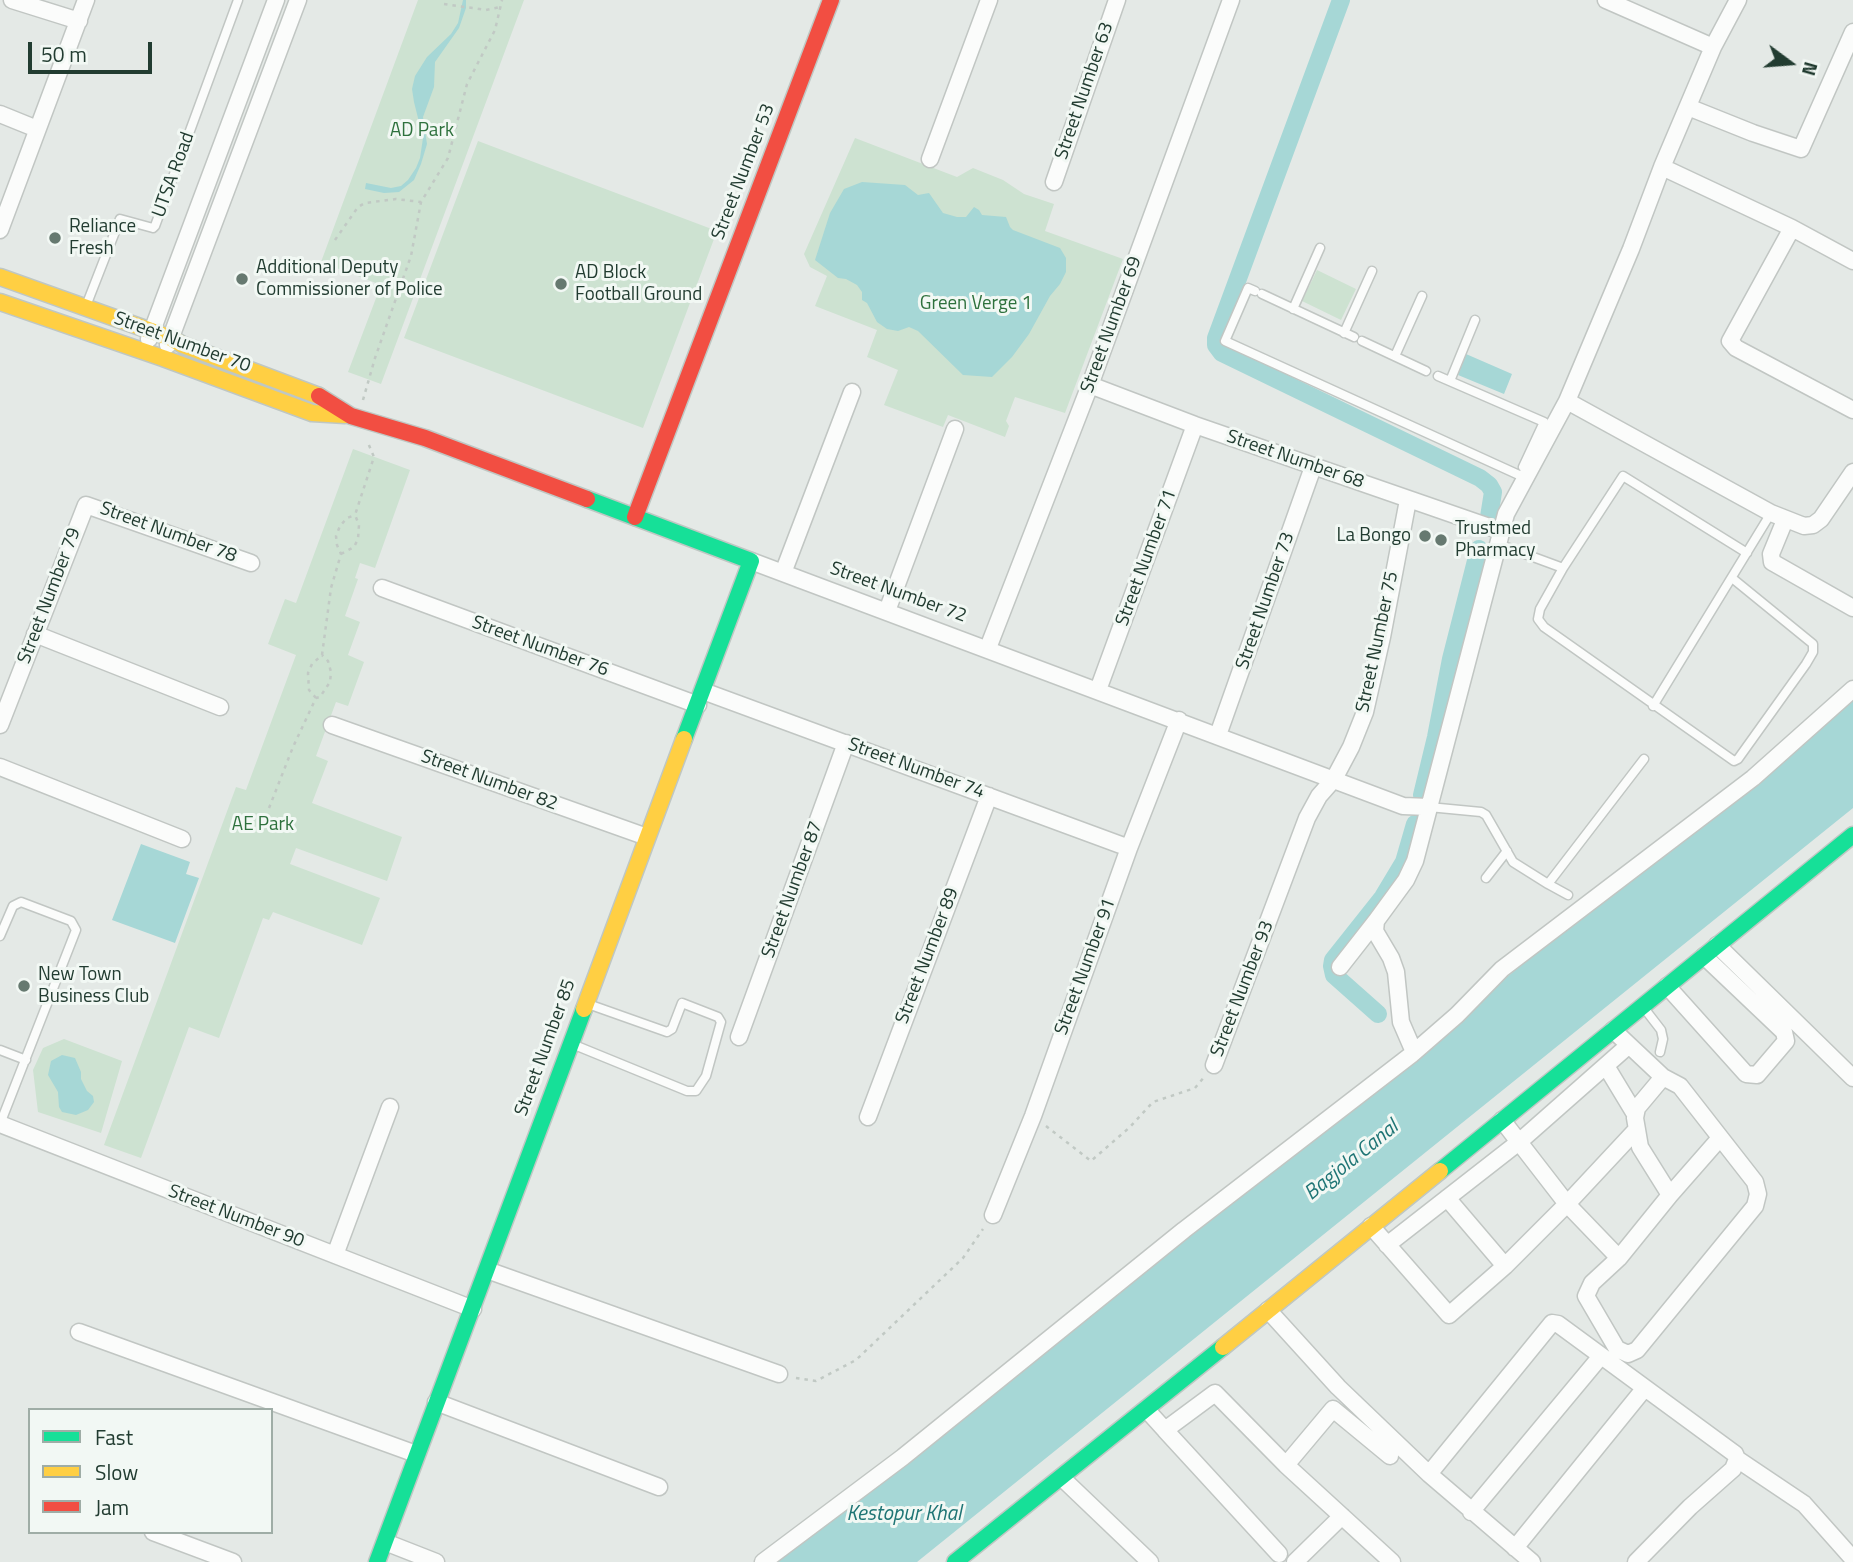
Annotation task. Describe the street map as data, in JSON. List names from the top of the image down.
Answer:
{
  "streets": {
    "street": [
      "Street Number 63",
      "Street Number 53",
      "Street Number 69",
      "Street Number 70",
      "Street Number 68",
      "Street Number 78",
      "Street Number 71",
      "Street Number 72",
      "Street Number 79",
      "Street Number 73",
      "Street Number 75",
      "Street Number 76",
      "Street Number 74",
      "Street Number 82",
      "Street Number 87",
      "Street Number 89",
      "Street Number 91",
      "Street Number 93",
      "Street Number 85",
      "Street Number 90"
    ],
    "lane": ["UTSA Road"]
  },
  "crossings": [
    ["Street Number 53", "Street Number 72"],
    ["Street Number 69", "Street Number 68"],
    ["Street Number 69", "Street Number 72"],
    ["Street Number 70", "Street Number 72"],
    ["Street Number 68", "Street Number 71"],
    ["Street Number 68", "Street Number 73"],
    ["Street Number 68", "Street Number 75"],
    ["Street Number 78", "Street Number 79"],
    ["Street Number 71", "Street Number 72"],
    ["Street Number 72", "Street Number 73"],
    ["Street Number 72", "Street Number 75"],
    ["Street Number 72", "Street Number 91"],
    ["Street Number 72", "Street Number 93"],
    ["Street Number 72", "Street Number 85"],
    ["Street Number 75", "Street Number 93"],
    ["Street Number 76", "Street Number 74"],
    ["Street Number 76", "Street Number 85"],
    ["Street Number 74", "Street Number 87"],
    ["Street Number 74", "Street Number 89"],
    ["Street Number 74", "Street Number 91"],
    ["Street Number 74", "Street Number 85"],
    ["Street Number 82", "Street Number 85"],
    ["Street Number 91", "Street Number 93"],
    ["Street Number 85", "Street Number 90"]
  ],
  "water": ["Bagjola Canal", "Kestopur Khal"],
  "parks": ["AD Park", "Green Verge 1", "AE Park"],
  "places": [
    "Reliance Fresh",
    "Additional Deputy Commissioner of Police",
    "AD Block Football Ground",
    "La Bongo",
    "Trustmed Pharmacy",
    "New Town Business Club"
  ],
  "legend": ["Fast", "Slow", "Jam"],
  "scale_bar": "50 m",
  "north": "right"
}
